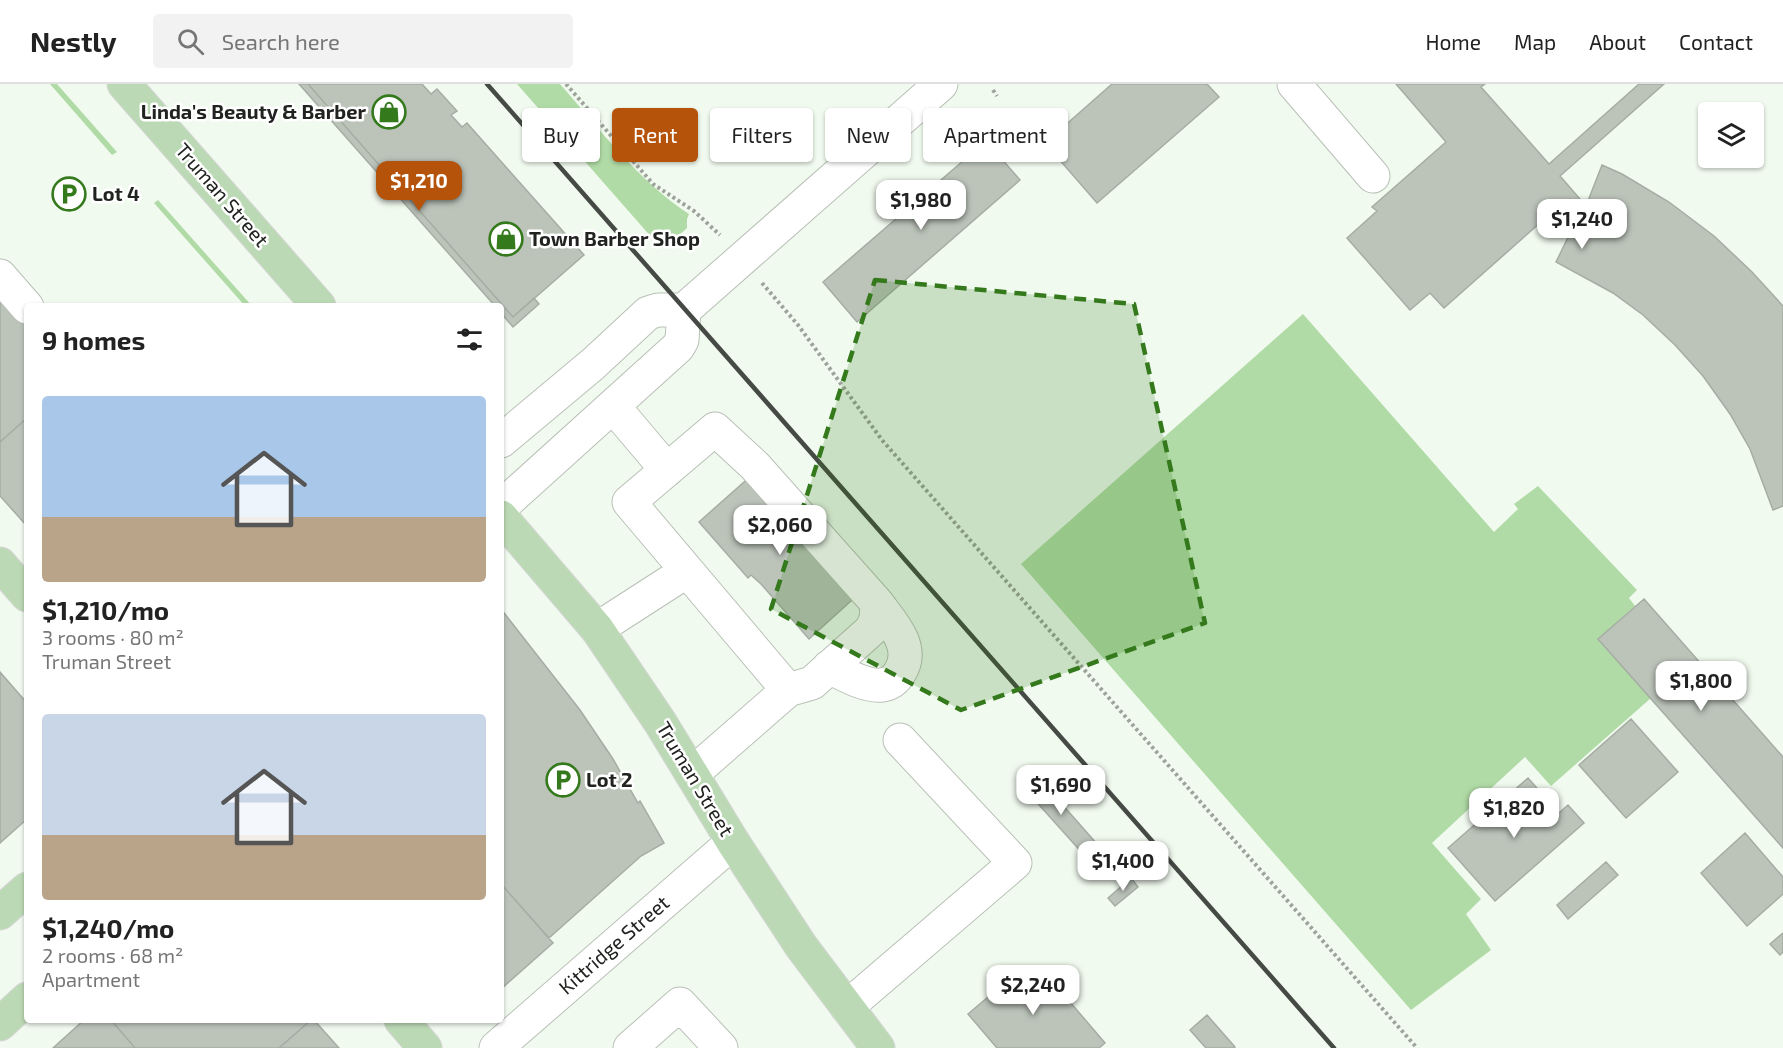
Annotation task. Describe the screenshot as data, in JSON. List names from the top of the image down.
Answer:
{
  "streets": {
    "main road": ["Truman Street"],
    "street": ["Kittridge Street"]
  },
  "crossings": [
    ["Truman Street", "Kittridge Street"]
  ],
  "places": {
    "shop": ["Linda's Beauty & Barber", "Town Barber Shop"],
    "parking": ["Lot 4", "Lot 2"]
  },
  "page": {
    "header": "Nestly",
    "search": "Search here",
    "nav": [
      "Home",
      "Map",
      "About",
      "Contact"
    ],
    "chip": [
      "Buy",
      "Rent",
      "Filters",
      "New",
      "Apartment"
    ],
    "price": [
      "$1,210",
      "$1,980",
      "$1,240",
      "$2,060",
      "$1,800",
      "$1,690",
      "$1,820",
      "$1,400",
      "$2,240"
    ],
    "heading": "9 homes",
    "list": [
      {
        "name": "$1,210/mo",
        "note": "3 rooms · 80 m² · Truman Street"
      },
      {
        "name": "$1,240/mo",
        "note": "2 rooms · 68 m² · Apartment"
      }
    ]
  }
}
